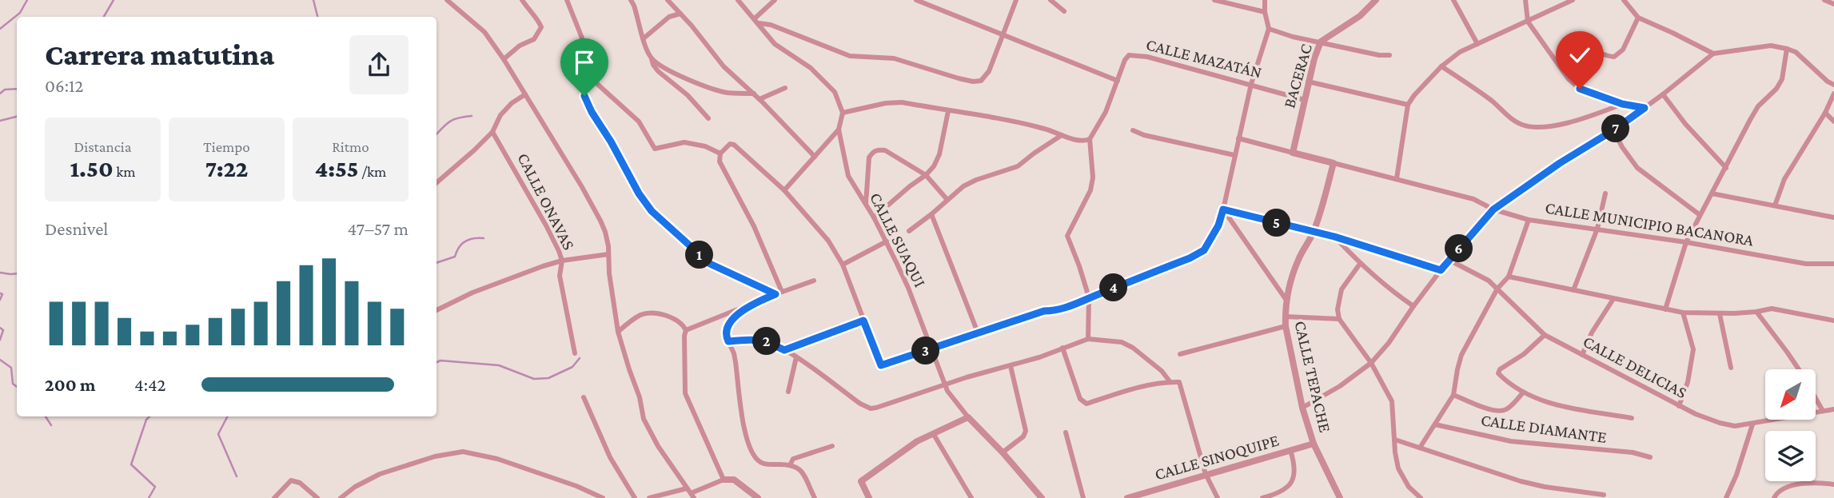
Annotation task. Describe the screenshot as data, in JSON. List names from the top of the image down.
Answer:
{
  "streets": {
    "street": [
      "CALLE MAZATÁN",
      "BACERAC",
      "CALLE ONAVAS",
      "CALLE MUNICIPIO BACANORA",
      "CALLE SUAQUI",
      "CALLE DELICIAS",
      "CALLE TEPACHE",
      "CALLE DIAMANTE",
      "CALLE SINOQUIPE"
    ]
  },
  "crossings": [
    ["CALLE MAZATÁN", "BACERAC"],
    ["CALLE MUNICIPIO BACANORA", "CALLE TEPACHE"],
    ["CALLE TEPACHE", "CALLE SINOQUIPE"]
  ],
  "north": "bottom left",
  "page": {
    "heading": ["Carrera matutina", "06:12"],
    "stats": [
      ["Distancia", "1.50 km"],
      ["Tiempo", "7:22"],
      ["Ritmo", "4:55 /km"]
    ],
    "pins": [
      "7",
      "5",
      "6",
      "1",
      "4",
      "2",
      "3"
    ],
    "chart": ["Desnivel", "47–57 m"],
    "list": [
      {
        "name": "200 m",
        "note": "4:42"
      }
    ]
  }
}
